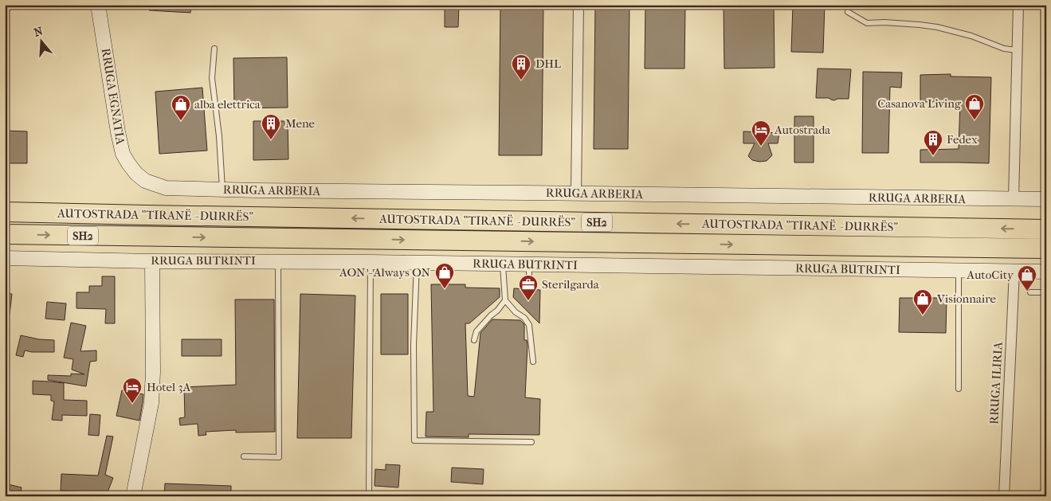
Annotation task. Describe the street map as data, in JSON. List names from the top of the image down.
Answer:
{
  "streets": {
    "highway": ["AUTOSTRADA \"TIRANË - DURRËS\"", "SH2"],
    "main road": ["RRUGA EGNATIA", "RRUGA ARBERIA", "RRUGA BUTRINTI"],
    "street": ["RRUGA ILIRIA"]
  },
  "crossings": [
    ["RRUGA EGNATIA", "RRUGA ARBERIA"],
    ["RRUGA BUTRINTI", "RRUGA ILIRIA"]
  ],
  "places": {
    "building": ["DHL", "Mene", "Fedex"],
    "shop": [
      "Casanova Living",
      "alba elettrica",
      "AON - Always ON",
      "AutoCity",
      "Visionnaire"
    ],
    "hotel": ["Autostrada", "Hotel 3A"],
    "office": ["Sterilgarda"]
  },
  "north": "top"
}
